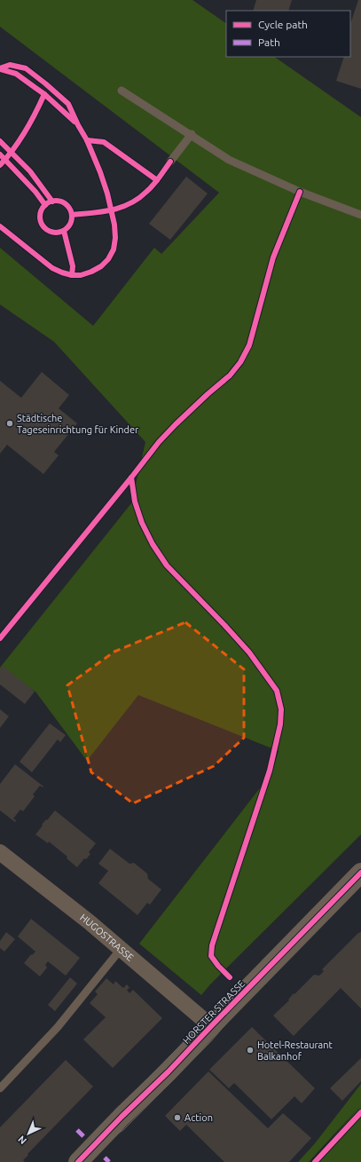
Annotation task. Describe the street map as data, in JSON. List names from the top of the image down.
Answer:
{
  "streets": {
    "main road": ["HORSTER STRASSE"],
    "street": ["HUGOSTRASSE"]
  },
  "crossings": [
    ["HUGOSTRASSE", "HORSTER STRASSE"]
  ],
  "places": ["Städtische Tageseinrichtung für Kinder", "Hotel-Restaurant Balkanhof", "Action"],
  "legend": ["Cycle path", "Path"],
  "north": "bottom left"
}
